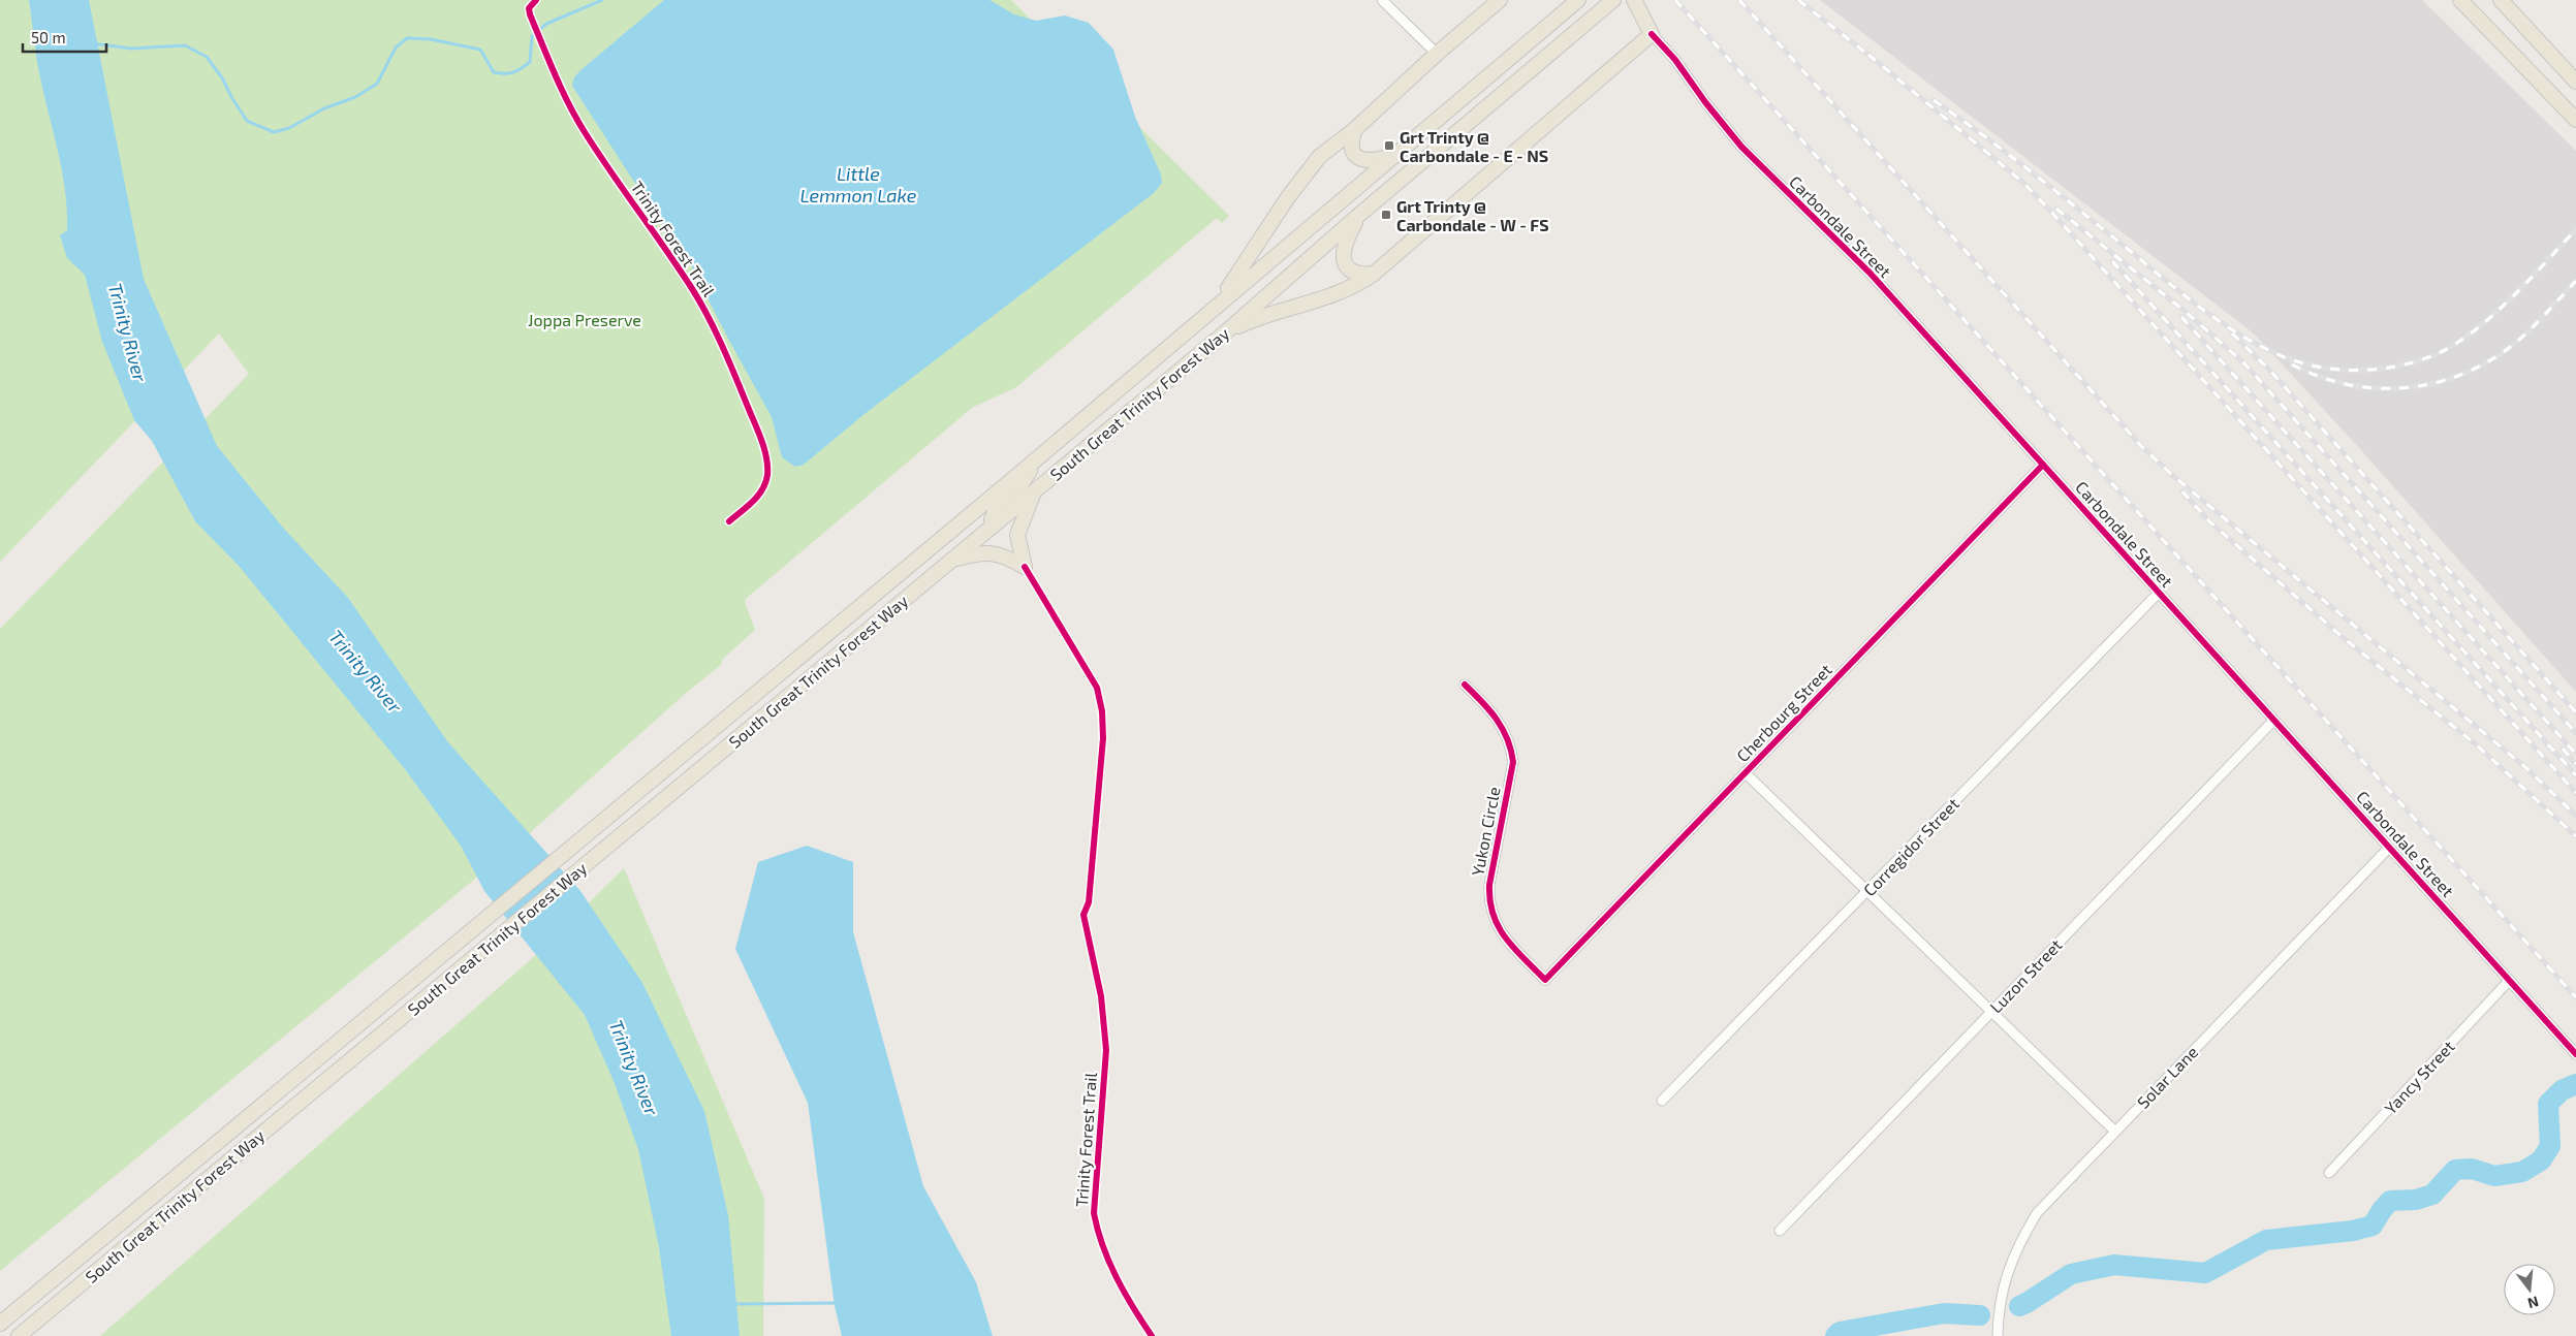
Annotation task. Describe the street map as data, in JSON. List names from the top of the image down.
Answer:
{
  "streets": {
    "main road": ["South Great Trinity Forest Way"],
    "street": [
      "Carbondale Street",
      "Cherbourg Street",
      "Yukon Circle",
      "Corregidor Street",
      "Luzon Street",
      "Solar Lane",
      "Yancy Street"
    ],
    "cycle path": ["Trinity Forest Trail"]
  },
  "crossings": [
    ["Carbondale Street", "Cherbourg Street"],
    ["Carbondale Street", "Corregidor Street"],
    ["Carbondale Street", "Luzon Street"],
    ["Carbondale Street", "Solar Lane"],
    ["Carbondale Street", "Yancy Street"],
    ["Cherbourg Street", "Yukon Circle"]
  ],
  "water": ["Little Lemmon Lake", "Trinity River"],
  "parks": ["Joppa Preserve"],
  "places": {
    "transit": ["Grt Trinty @ Carbondale - E - NS", "Grt Trinty @ Carbondale - W - FS"]
  },
  "scale_bar": "50 m",
  "north": "bottom"
}
